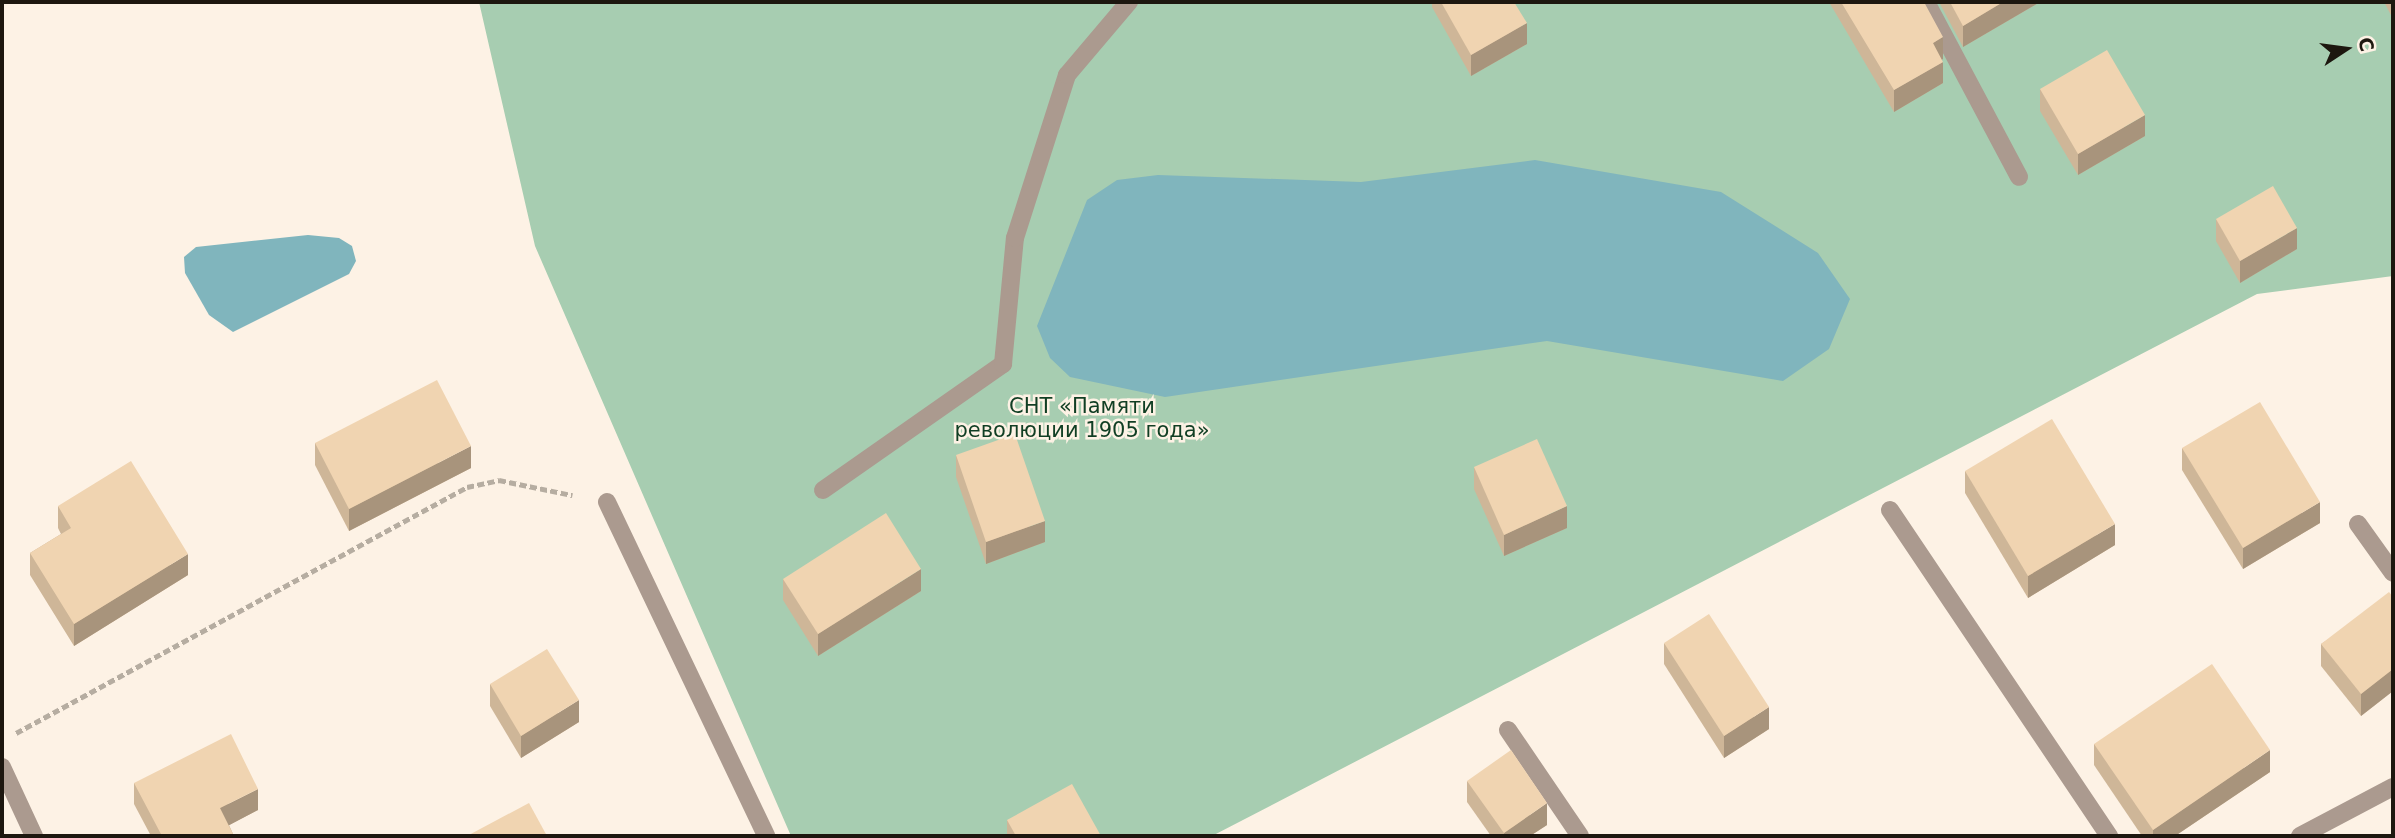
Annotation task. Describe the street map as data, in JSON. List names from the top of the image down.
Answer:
{
  "parks": ["СНТ «Памяти революции 1905 года»"],
  "north": "right"
}
